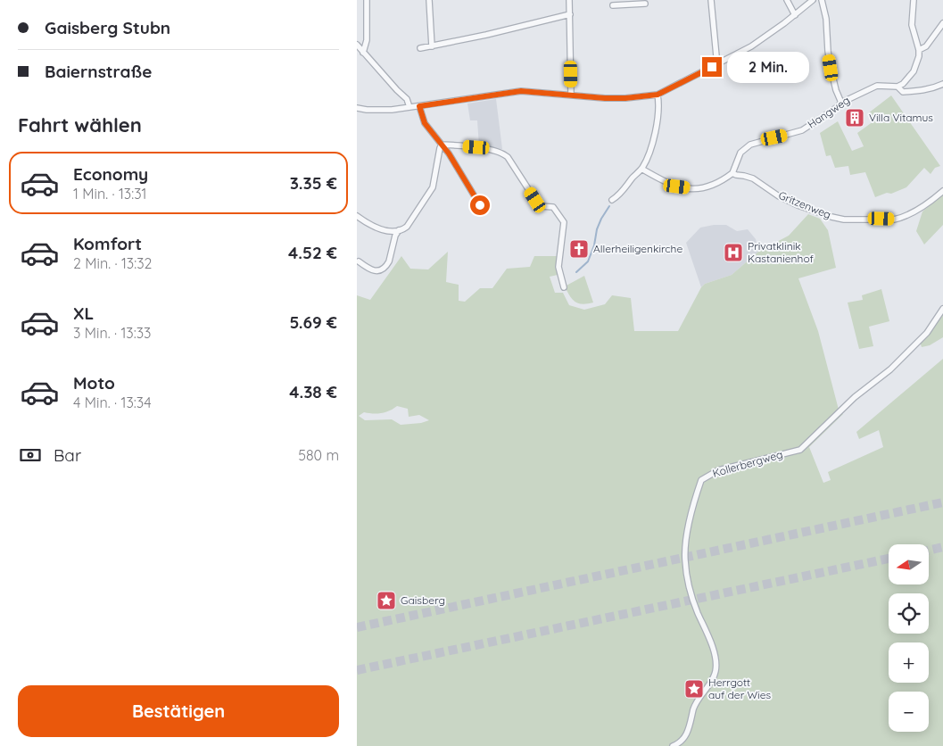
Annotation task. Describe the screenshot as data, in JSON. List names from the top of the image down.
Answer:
{
  "streets": {
    "street": ["Hangweg", "Gritzenweg", "Kollerbergweg"]
  },
  "crossings": [
    ["Hangweg", "Gritzenweg"]
  ],
  "places": {
    "building": ["Villa Vitamus"],
    "church": ["Allerheiligenkirche"],
    "hospital": ["Privatklinik Kastanienhof"],
    "place": ["Gaisberg", "Herrgott auf der Wies"]
  },
  "north": "left",
  "page": {
    "banner": ["Gaisberg Stubn", "Baiernstraße"],
    "bubble": "2 Min.",
    "heading": "Fahrt wählen",
    "list": [
      {
        "name": "Economy",
        "note": "1 Min. · 13:31",
        "value": "3.35 €"
      },
      {
        "name": "Komfort",
        "note": "2 Min. · 13:32",
        "value": "4.52 €"
      },
      {
        "name": "XL",
        "note": "3 Min. · 13:33",
        "value": "5.69 €"
      },
      {
        "name": "Moto",
        "note": "4 Min. · 13:34",
        "value": "4.38 €"
      }
    ],
    "pay": ["Bar", "580 m"],
    "map_buttons": ["+", "−"],
    "buttons": "Bestätigen"
  }
}
